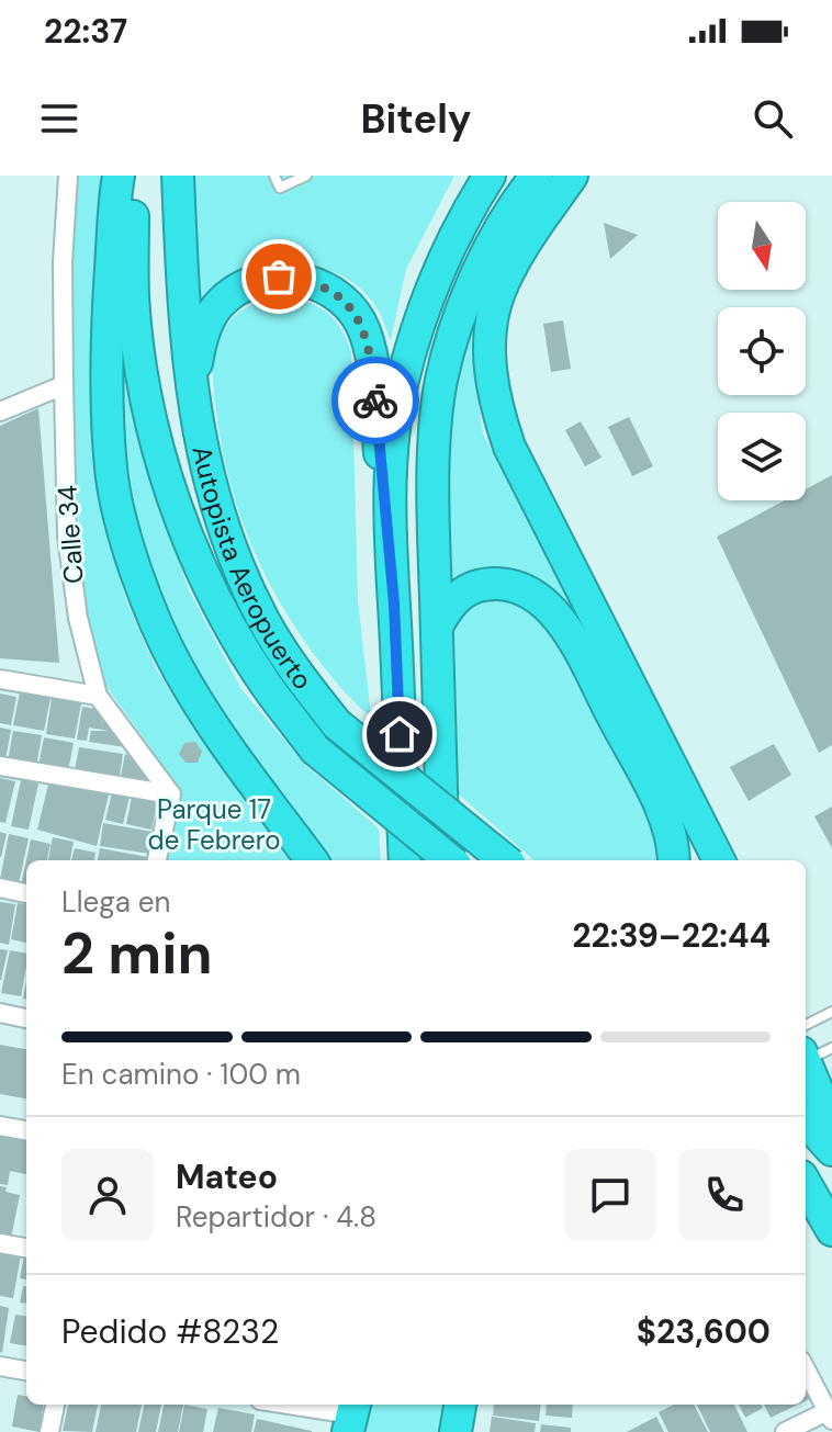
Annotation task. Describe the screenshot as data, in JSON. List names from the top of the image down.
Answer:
{
  "streets": {
    "highway": ["Autopista Aeropuerto"],
    "street": ["Calle 34"]
  },
  "parks": ["Parque 17 de Febrero"],
  "north": "bottom",
  "page": {
    "status": "22:37",
    "header": "Bitely",
    "heading": ["2 min", "Llega en", "22:39–22:44"],
    "panel": [
      "Mateo",
      "Repartidor · 4.8",
      "Pedido #8232",
      "$23,600"
    ],
    "bar": "En camino · 100 m"
  }
}
